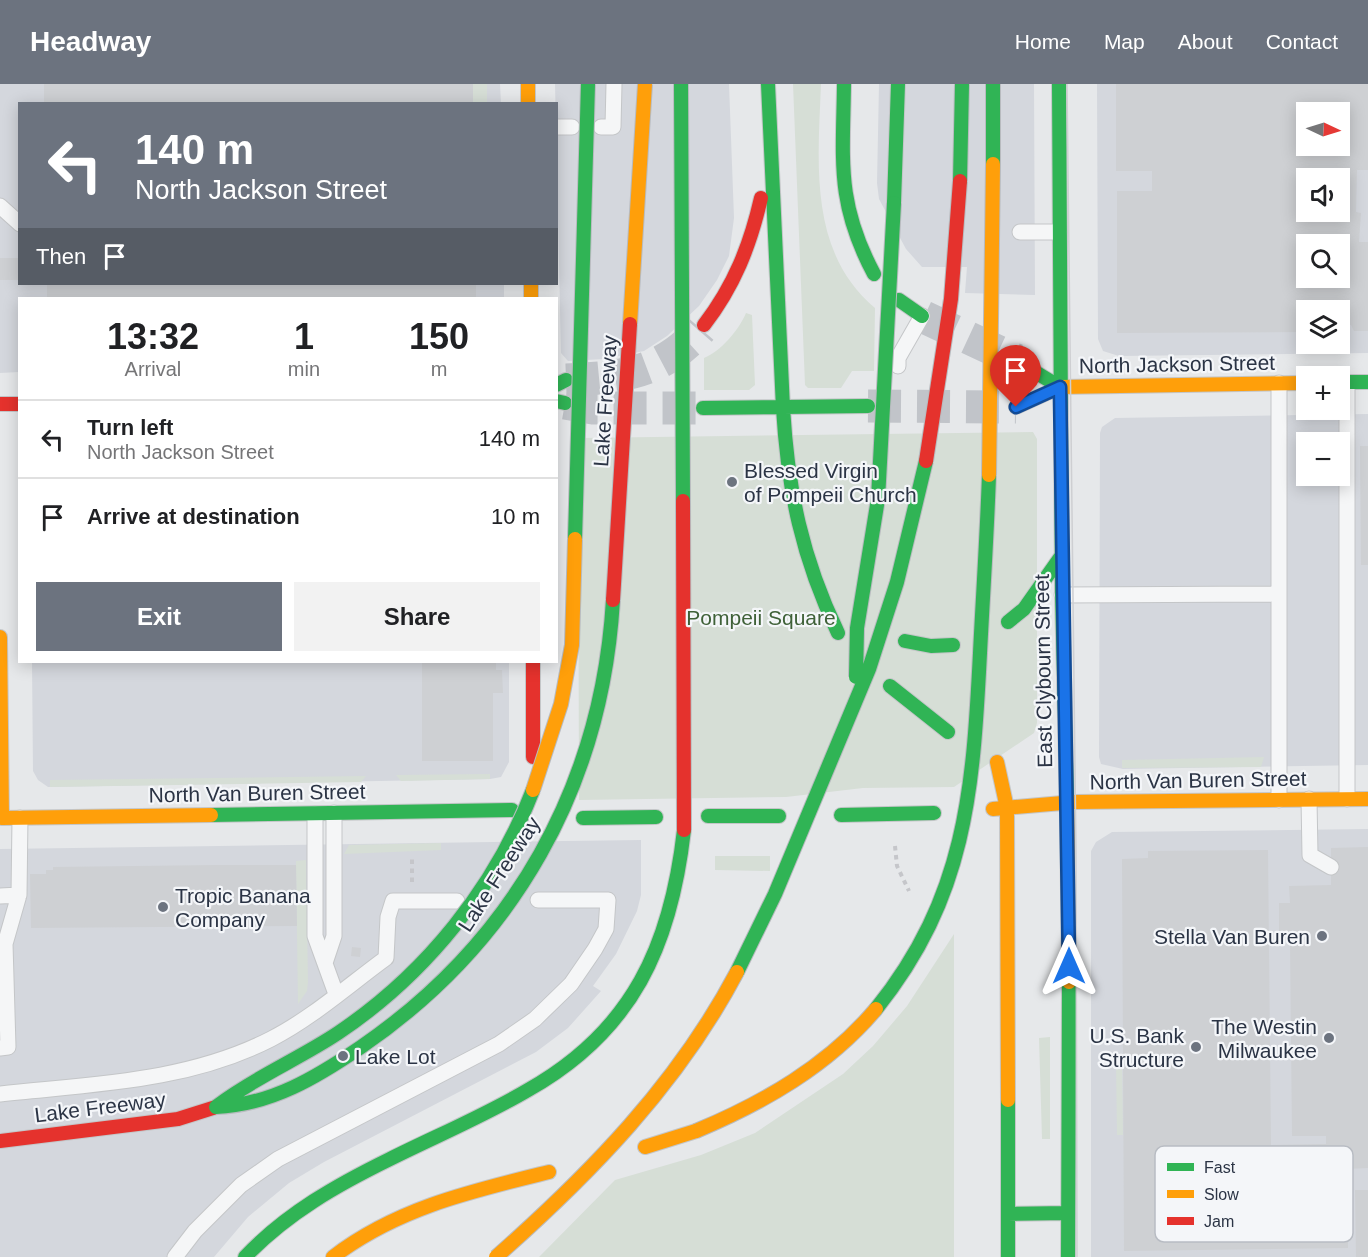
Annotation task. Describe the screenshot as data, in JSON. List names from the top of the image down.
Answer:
{
  "streets": {
    "main road": [
      "North Jackson Street",
      "Lake Freeway",
      "East Clybourn Street",
      "North Van Buren Street"
    ]
  },
  "crossings": [
    ["North Jackson Street", "East Clybourn Street"],
    ["East Clybourn Street", "North Van Buren Street"]
  ],
  "parks": ["Pompeii Square"],
  "places": [
    "Blessed Virgin of Pompeii Church",
    "Tropic Banana Company",
    "Stella Van Buren",
    "The Westin Milwaukee",
    "U.S. Bank Structure",
    "Lake Lot"
  ],
  "legend": ["Fast", "Slow", "Jam"],
  "north": "right",
  "page": {
    "header": "Headway",
    "nav": [
      "Home",
      "Map",
      "About",
      "Contact"
    ],
    "map_buttons": ["+", "−"],
    "turn": ["140 m", "North Jackson Street"],
    "then": "Then",
    "eta": [
      "13:32",
      "Arrival",
      "1",
      "min",
      "150",
      "m"
    ],
    "list": [
      {
        "name": "Turn left",
        "note": "North Jackson Street",
        "value": "140 m"
      },
      {
        "name": "Arrive at destination",
        "value": "10 m"
      }
    ],
    "buttons": ["Exit", "Share"]
  }
}
